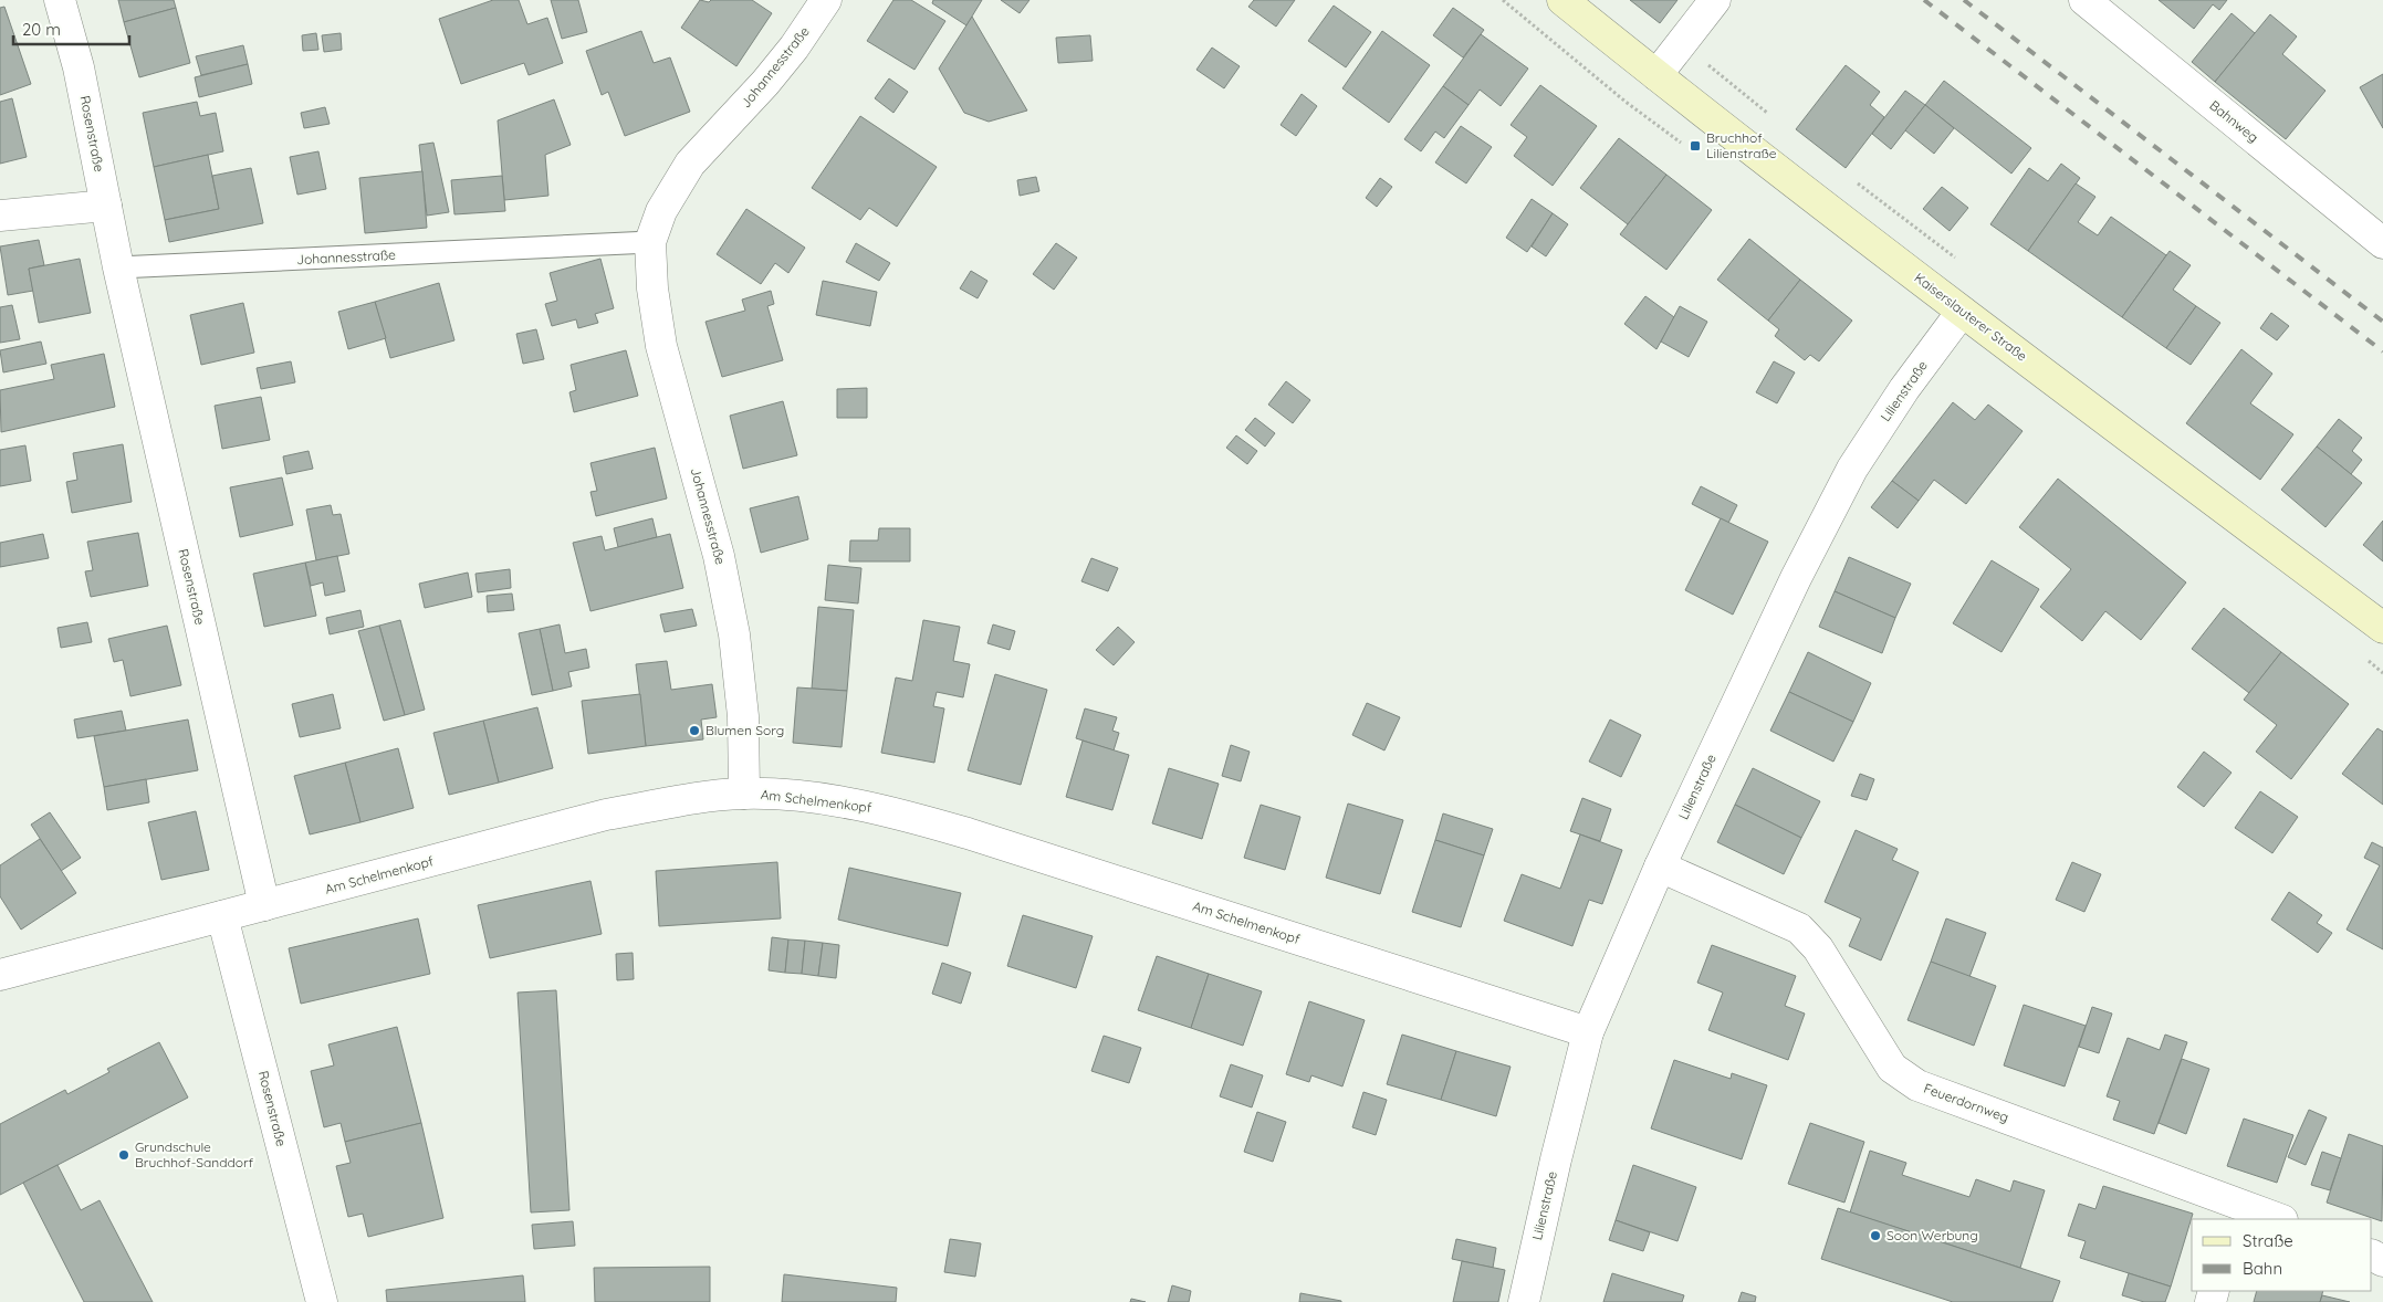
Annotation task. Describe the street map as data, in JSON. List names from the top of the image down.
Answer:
{
  "streets": {
    "main road": ["Kaiserslauterer Straße"],
    "street": [
      "Johannesstraße",
      "Bahnweg",
      "Rosenstraße",
      "Lilienstraße",
      "Am Schelmenkopf",
      "Feuerdornweg"
    ]
  },
  "crossings": [
    ["Johannesstraße", "Rosenstraße"],
    ["Johannesstraße", "Am Schelmenkopf"],
    ["Rosenstraße", "Am Schelmenkopf"],
    ["Kaiserslauterer Straße", "Lilienstraße"],
    ["Lilienstraße", "Am Schelmenkopf"],
    ["Lilienstraße", "Feuerdornweg"]
  ],
  "places": {
    "transit": ["Bruchhof Lilienstraße"],
    "other": ["Blumen Sorg", "Grundschule Bruchhof-Sanddorf", "Soon Werbung"]
  },
  "legend": ["Straße", "Bahn"],
  "scale_bar": "20 m"
}
